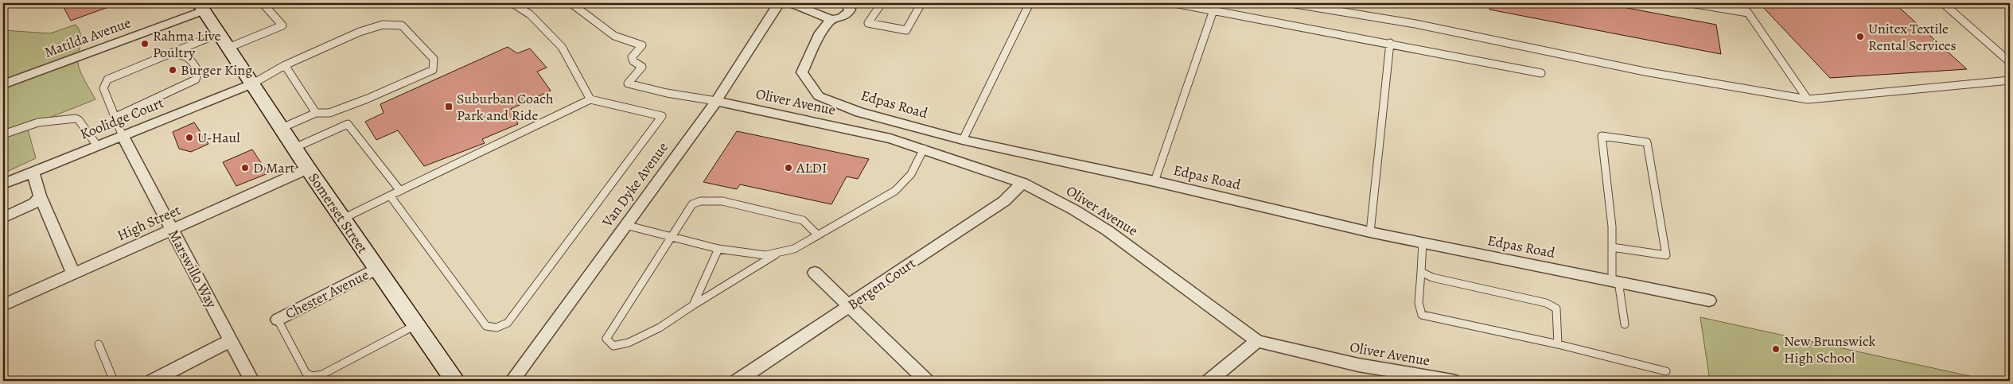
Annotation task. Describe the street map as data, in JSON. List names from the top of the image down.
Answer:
{
  "streets": {
    "main road": ["Somerset Street"],
    "street": [
      "Matilda Avenue",
      "Oliver Avenue",
      "Edpas Road",
      "Koolidge Court",
      "Van Dyke Avenue",
      "High Street",
      "Marswillo Way",
      "Bergen Court",
      "Chester Avenue"
    ]
  },
  "crossings": [
    ["Matilda Avenue", "Somerset Street"],
    ["Oliver Avenue", "Van Dyke Avenue"],
    ["Oliver Avenue", "Bergen Court"],
    ["Koolidge Court", "Somerset Street"],
    ["Koolidge Court", "Marswillo Way"],
    ["Somerset Street", "High Street"],
    ["Somerset Street", "Chester Avenue"],
    ["High Street", "Marswillo Way"]
  ],
  "places": {
    "other": [
      "Unitex Textile Rental Services",
      "Rahma Live Poultry",
      "Burger King",
      "U-Haul",
      "D Mart",
      "ALDI",
      "New Brunswick High School"
    ],
    "transit": ["Suburban Coach Park and Ride"]
  }
}
